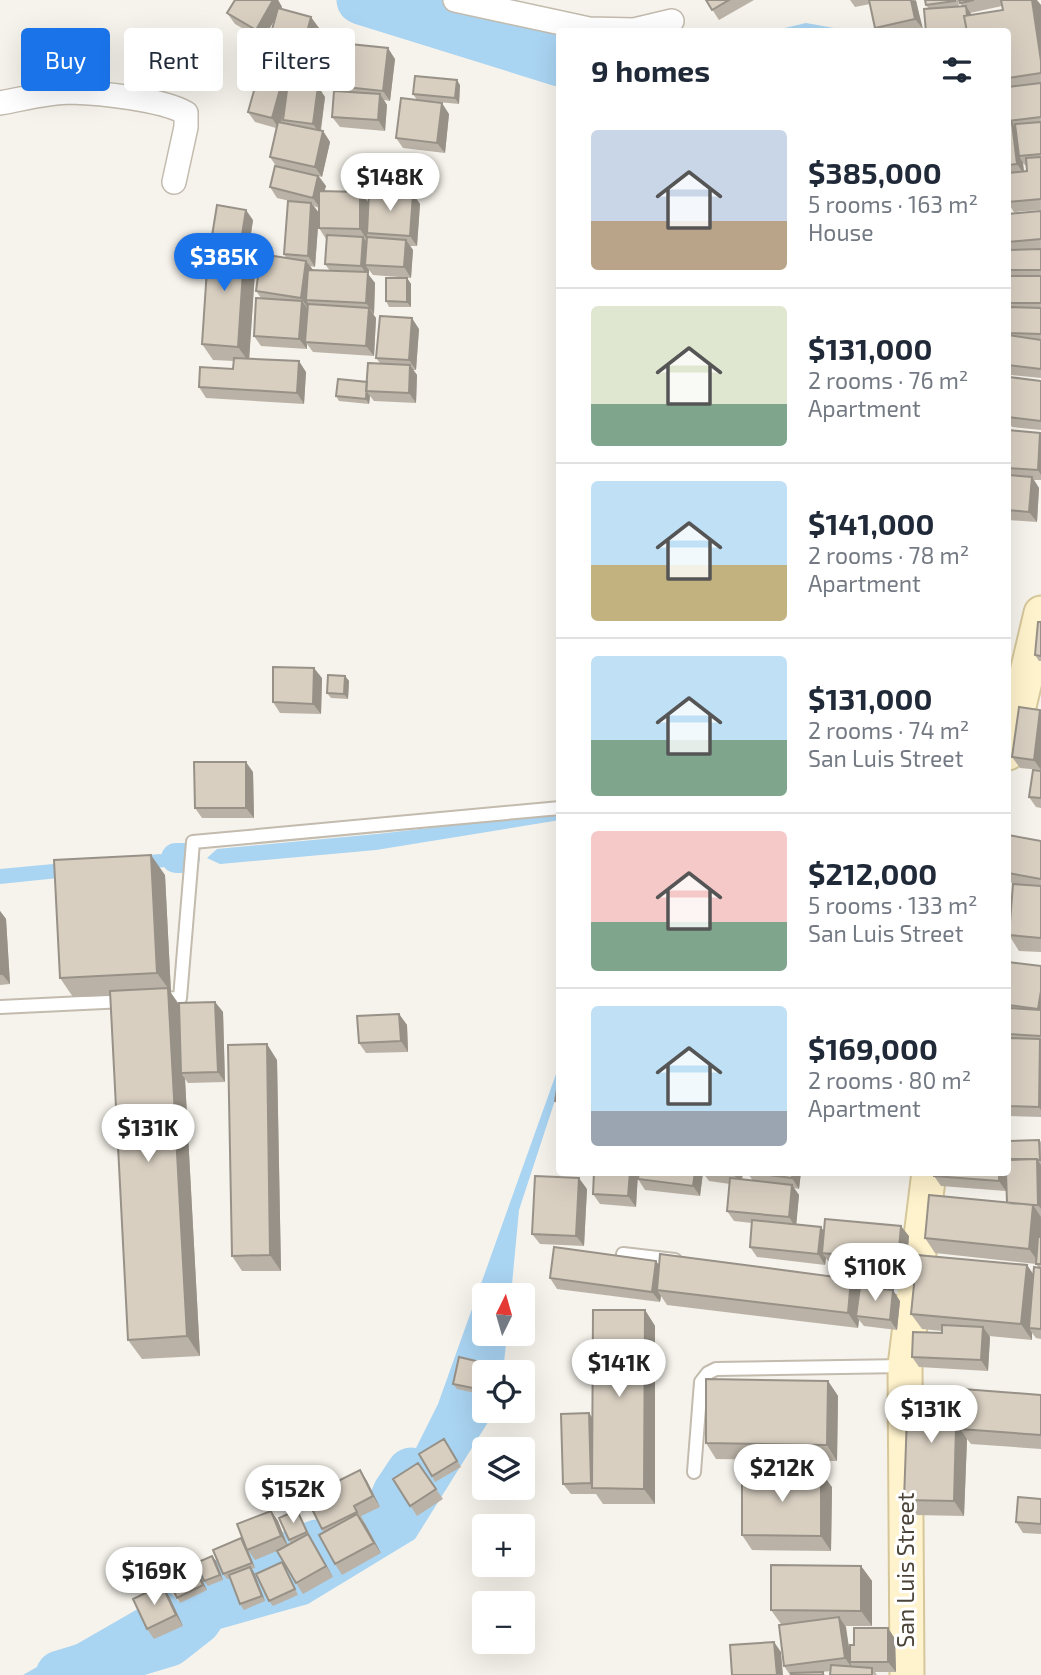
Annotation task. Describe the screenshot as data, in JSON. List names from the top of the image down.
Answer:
{
  "streets": {
    "street": ["San Luis Street"]
  },
  "north": "top",
  "page": {
    "chip": ["Buy", "Rent", "Filters"],
    "heading": "9 homes",
    "list": [
      {
        "name": "$385,000",
        "note": "5 rooms · 163 m² · House"
      },
      {
        "name": "$131,000",
        "note": "2 rooms · 76 m² · Apartment"
      },
      {
        "name": "$141,000",
        "note": "2 rooms · 78 m² · Apartment"
      },
      {
        "name": "$131,000",
        "note": "2 rooms · 74 m² · San Luis Street"
      },
      {
        "name": "$212,000",
        "note": "5 rooms · 133 m² · San Luis Street"
      },
      {
        "name": "$169,000",
        "note": "2 rooms · 80 m² · Apartment"
      }
    ],
    "price": [
      "$148K",
      "$385K",
      "$131K",
      "$110K",
      "$141K",
      "$131K",
      "$212K",
      "$152K",
      "$169K"
    ],
    "map_buttons": ["+", "−"]
  }
}
